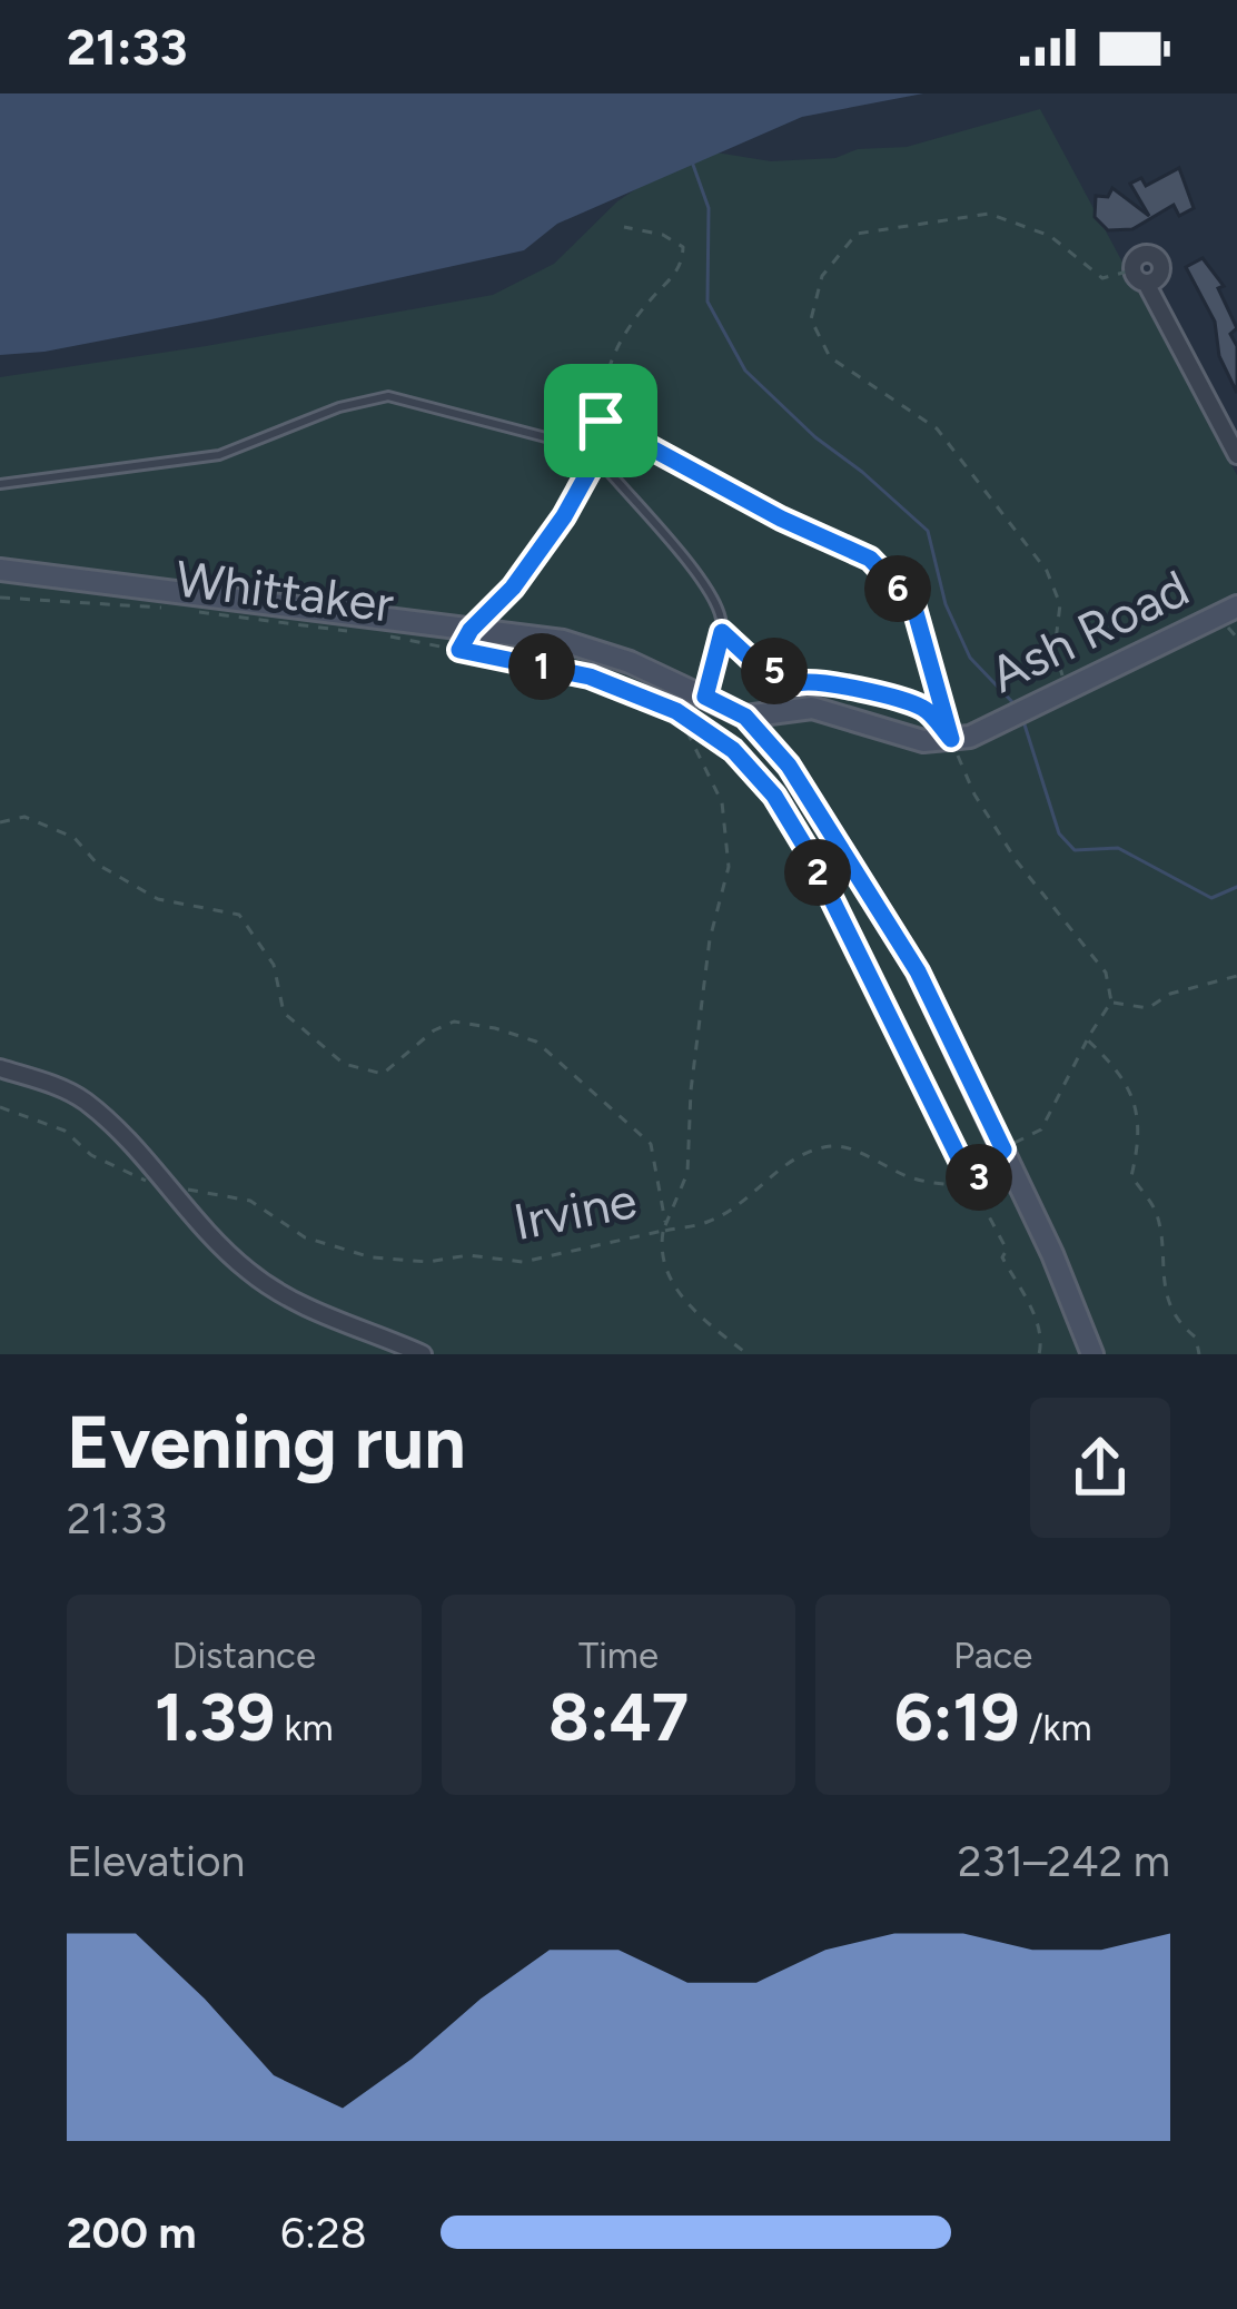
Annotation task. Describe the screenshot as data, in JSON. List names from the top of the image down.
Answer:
{
  "streets": {
    "main road": ["Ash Road"],
    "path": ["Whittaker", "Irvine"]
  },
  "crossings": [
    ["Whittaker", "Irvine"]
  ],
  "page": {
    "status": "21:33",
    "pins": [
      "6",
      "1",
      "5",
      "2",
      "3"
    ],
    "heading": ["Evening run", "21:33"],
    "stats": [
      ["Distance", "1.39 km"],
      ["Time", "8:47"],
      ["Pace", "6:19 /km"]
    ],
    "chart": ["Elevation", "231–242 m"],
    "list": [
      {
        "name": "200 m",
        "note": "6:28"
      }
    ]
  }
}
